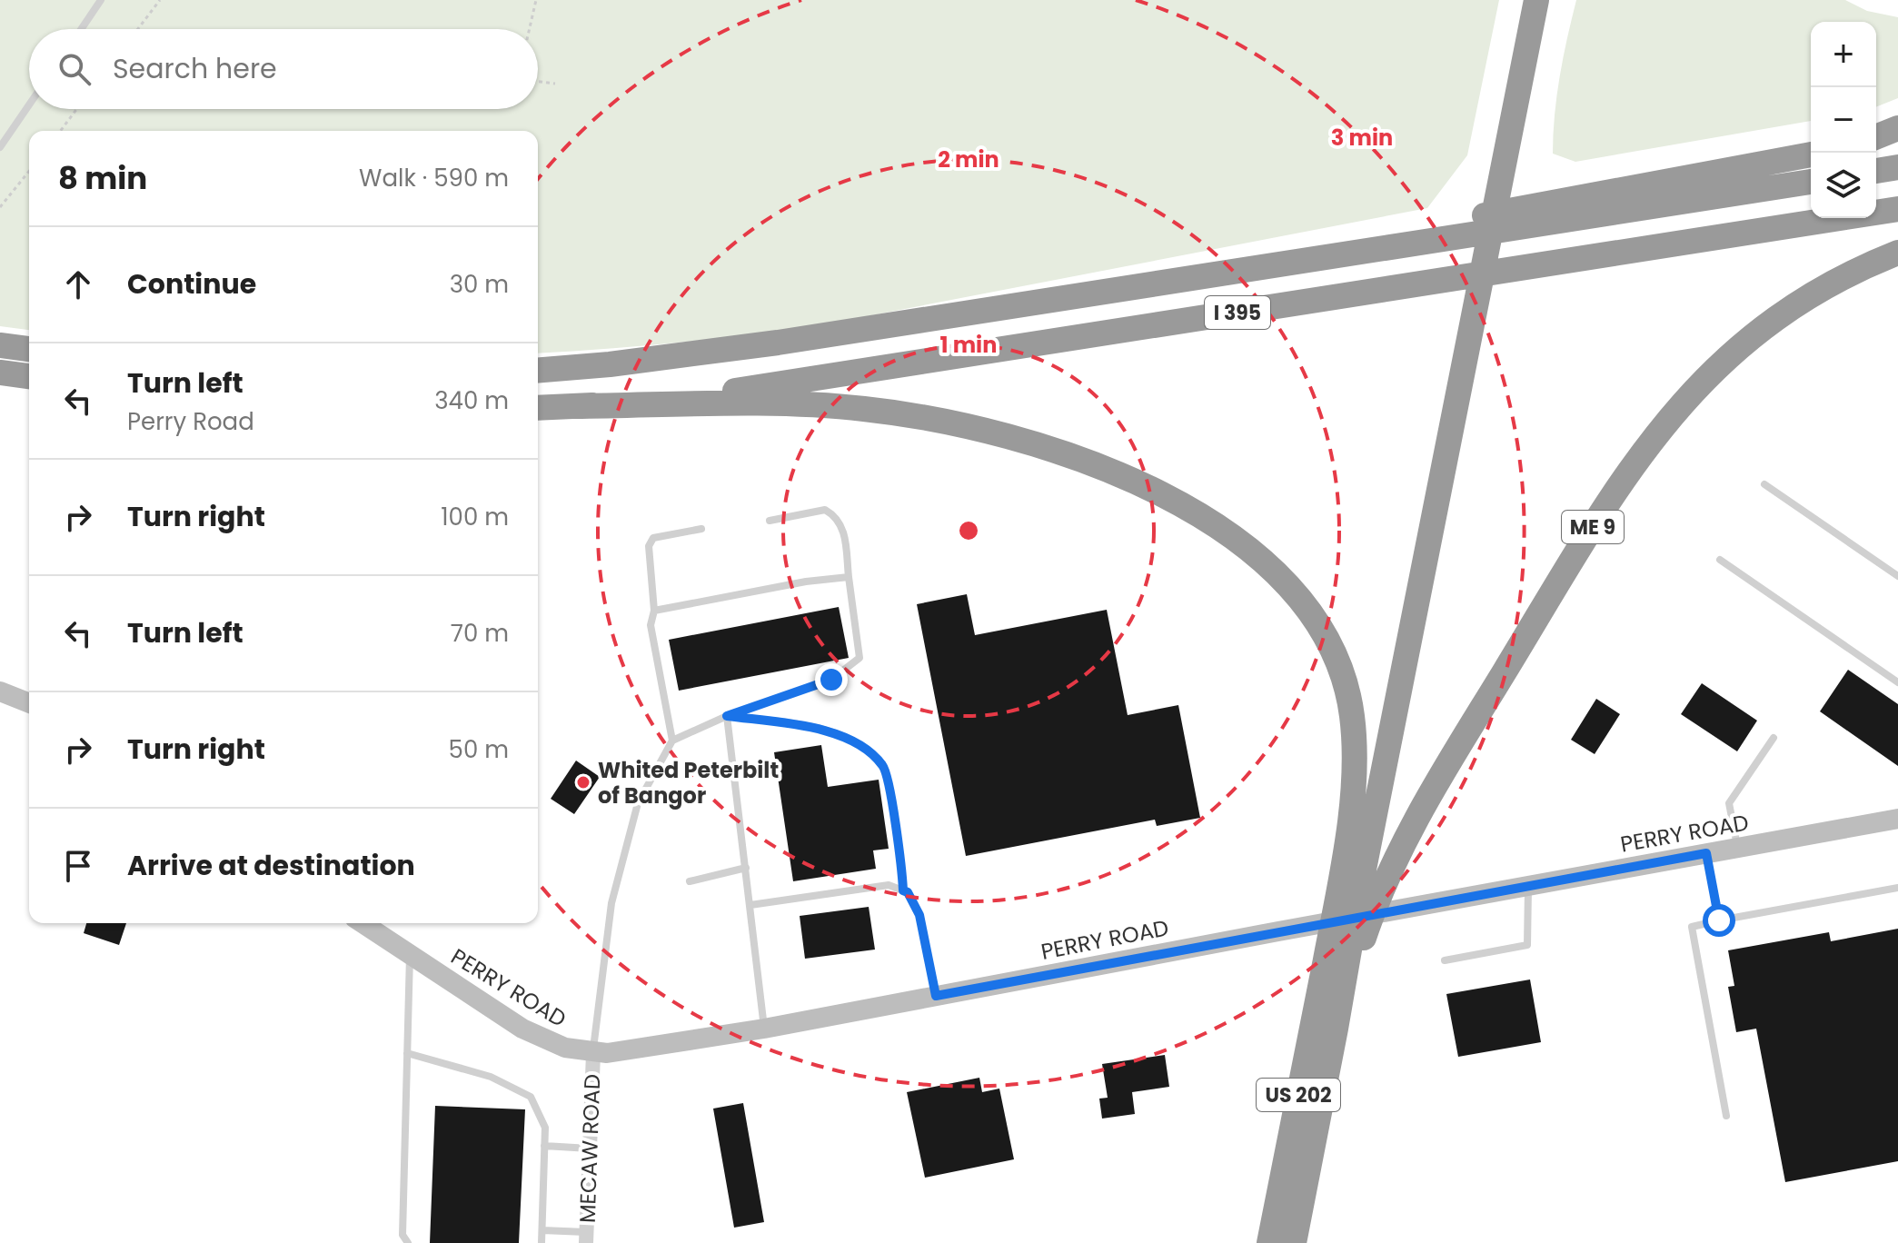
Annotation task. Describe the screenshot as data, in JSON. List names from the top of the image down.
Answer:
{
  "streets": {
    "highway": ["I 395", "ME 9", "US 202"],
    "street": ["PERRY ROAD", "MECAW ROAD"]
  },
  "crossings": [
    ["PERRY ROAD", "MECAW ROAD"]
  ],
  "places": ["Whited Peterbilt of Bangor"],
  "page": {
    "map_buttons": ["+", "−"],
    "search": "Search here",
    "heading": ["8 min", "Walk · 590 m"],
    "list": [
      ["Continue", "30 m"],
      ["Turn left", "Perry Road", "340 m"],
      ["Turn right", "100 m"],
      ["Turn left", "70 m"],
      ["Turn right", "50 m"],
      "Arrive at destination"
    ]
  },
  "rings": ["3 min", "2 min", "1 min"]
}
